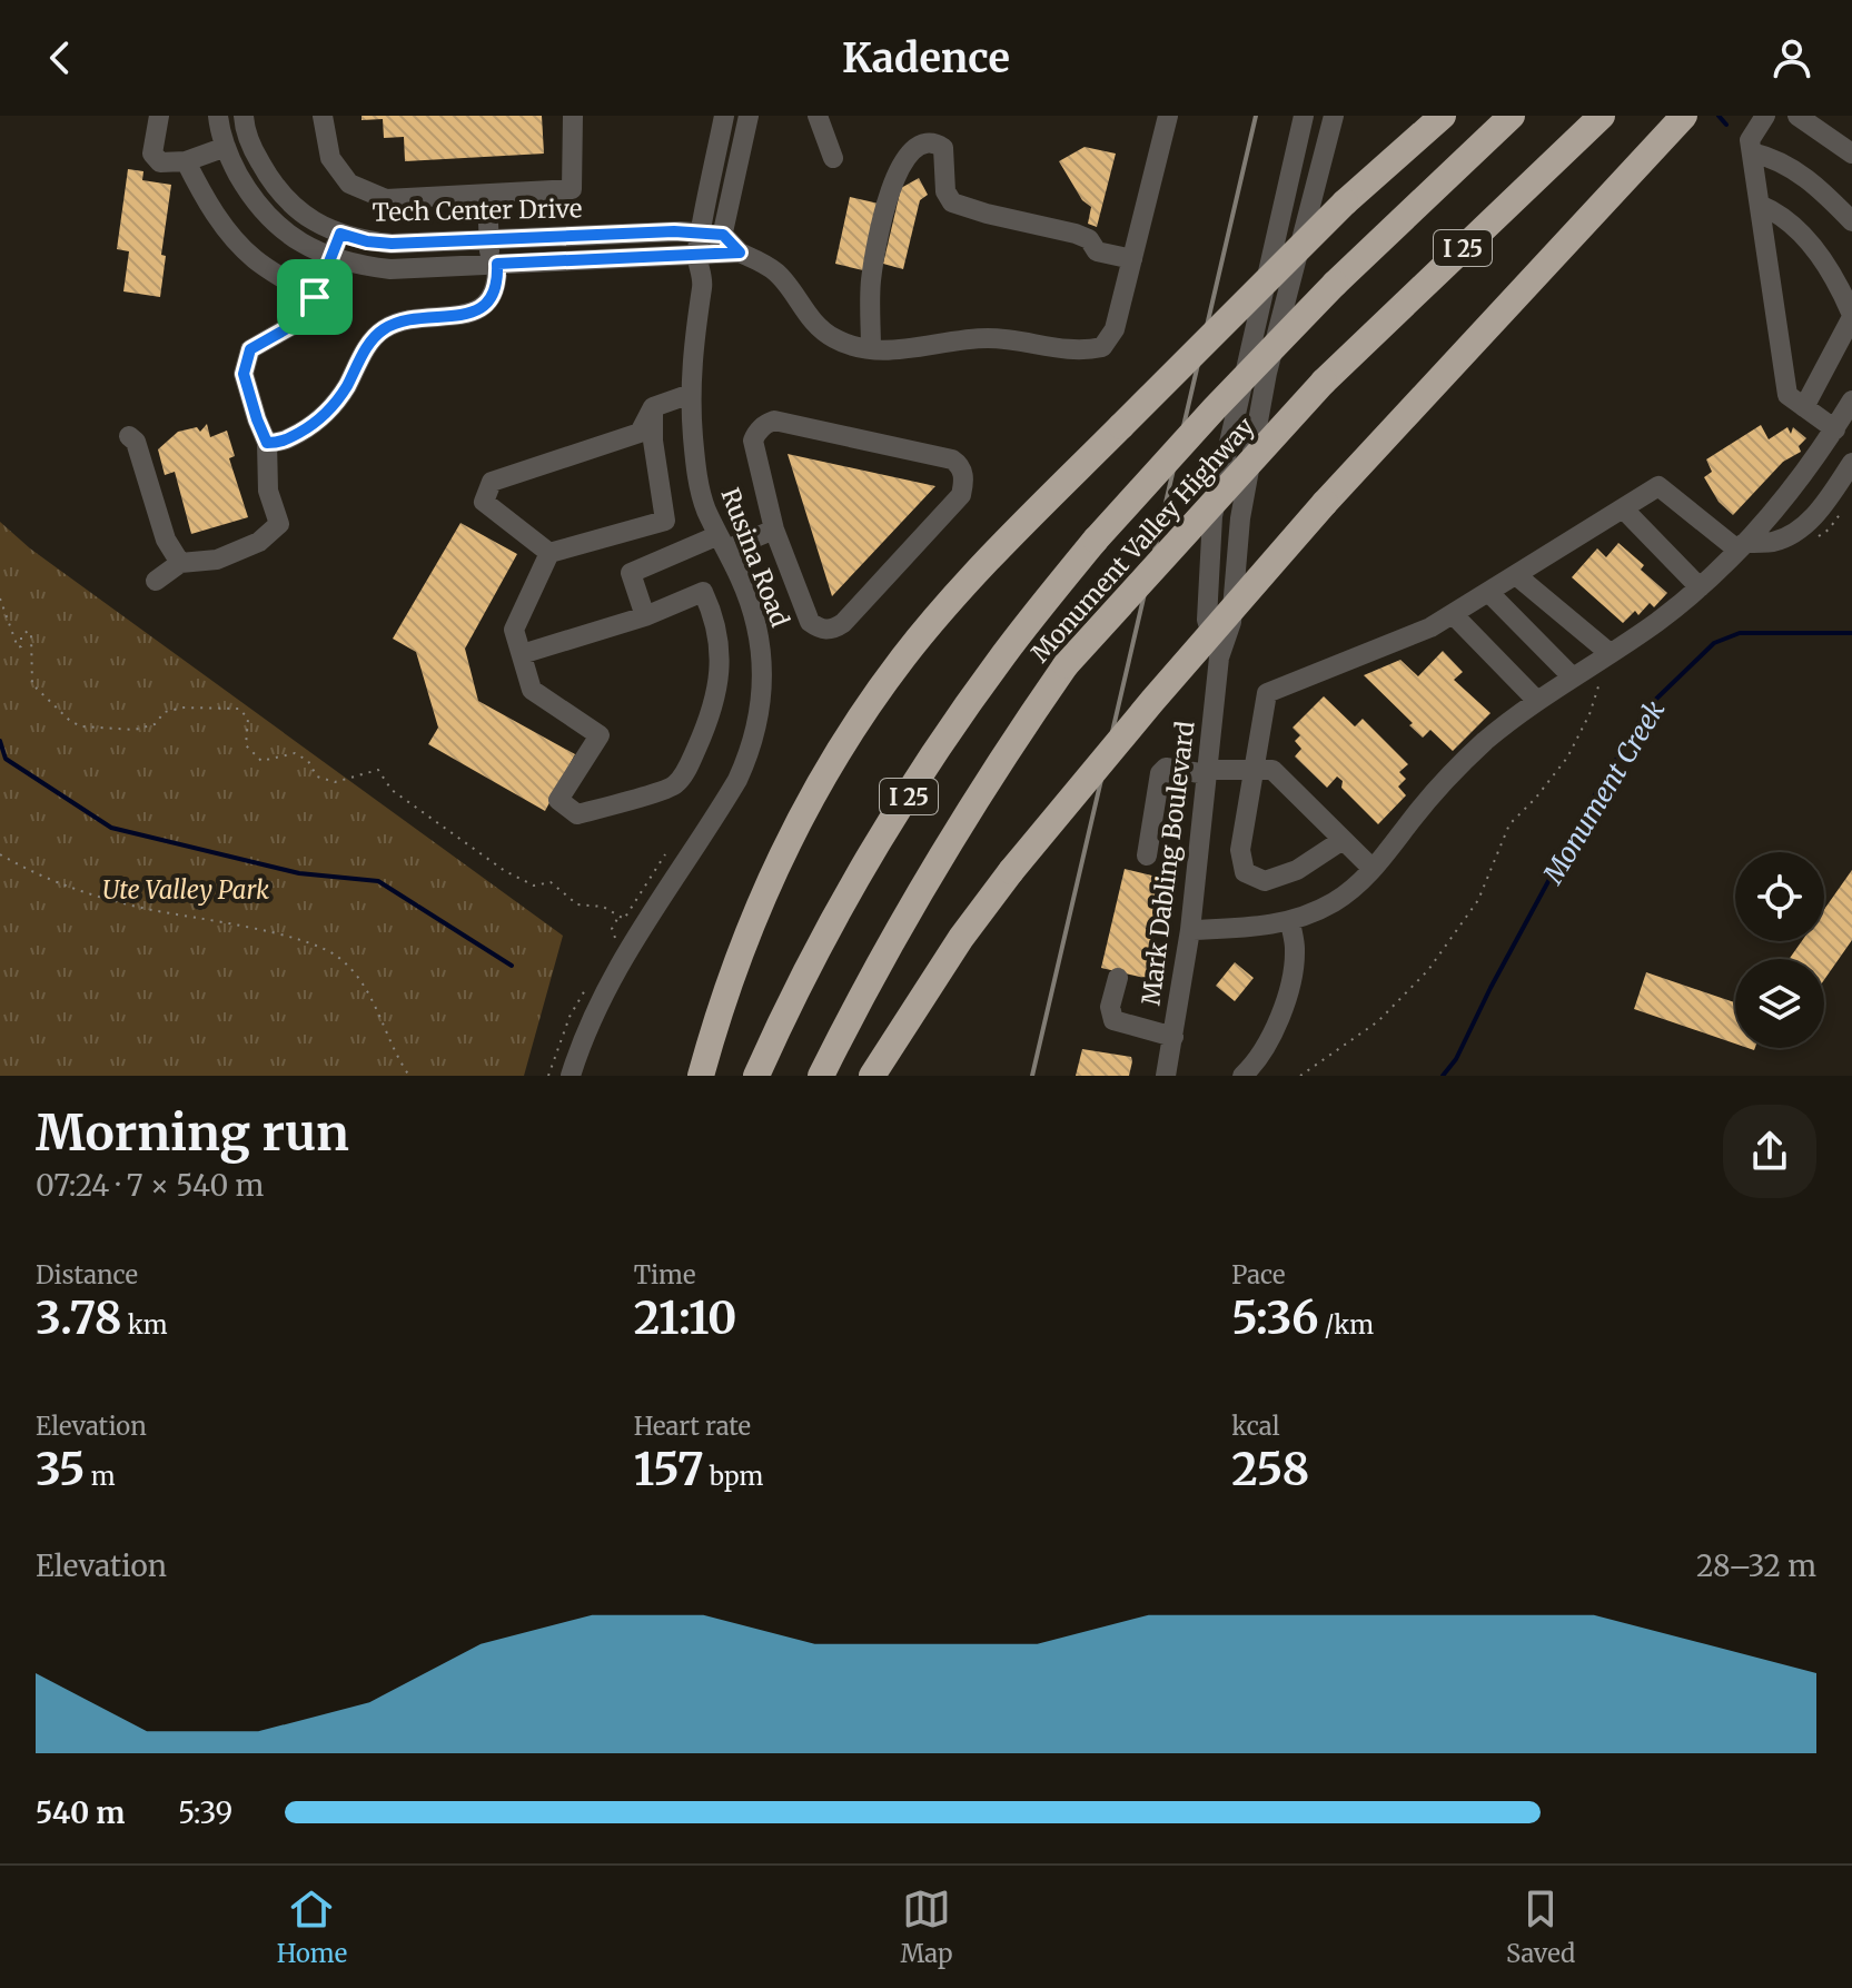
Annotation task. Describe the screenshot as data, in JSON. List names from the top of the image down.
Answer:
{
  "streets": {
    "highway": ["I 25", "Monument Valley Highway"],
    "street": ["Tech Center Drive", "Rusina Road", "Mark Dabling Boulevard"]
  },
  "crossings": [
    ["Tech Center Drive", "Rusina Road"]
  ],
  "water": ["Monument Creek"],
  "parks": ["Ute Valley Park"],
  "page": {
    "header": "Kadence",
    "heading": ["Morning run", "07:24 · 7 × 540 m"],
    "stats": [
      ["Distance", "3.78 km"],
      ["Time", "21:10"],
      ["Pace", "5:36 /km"],
      ["Elevation", "35 m"],
      ["Heart rate", "157 bpm"],
      ["kcal", "258"]
    ],
    "chart": ["Elevation", "28–32 m"],
    "list": [
      {
        "name": "540 m",
        "note": "5:39"
      }
    ],
    "tabs": ["Home", "Map", "Saved"]
  }
}
